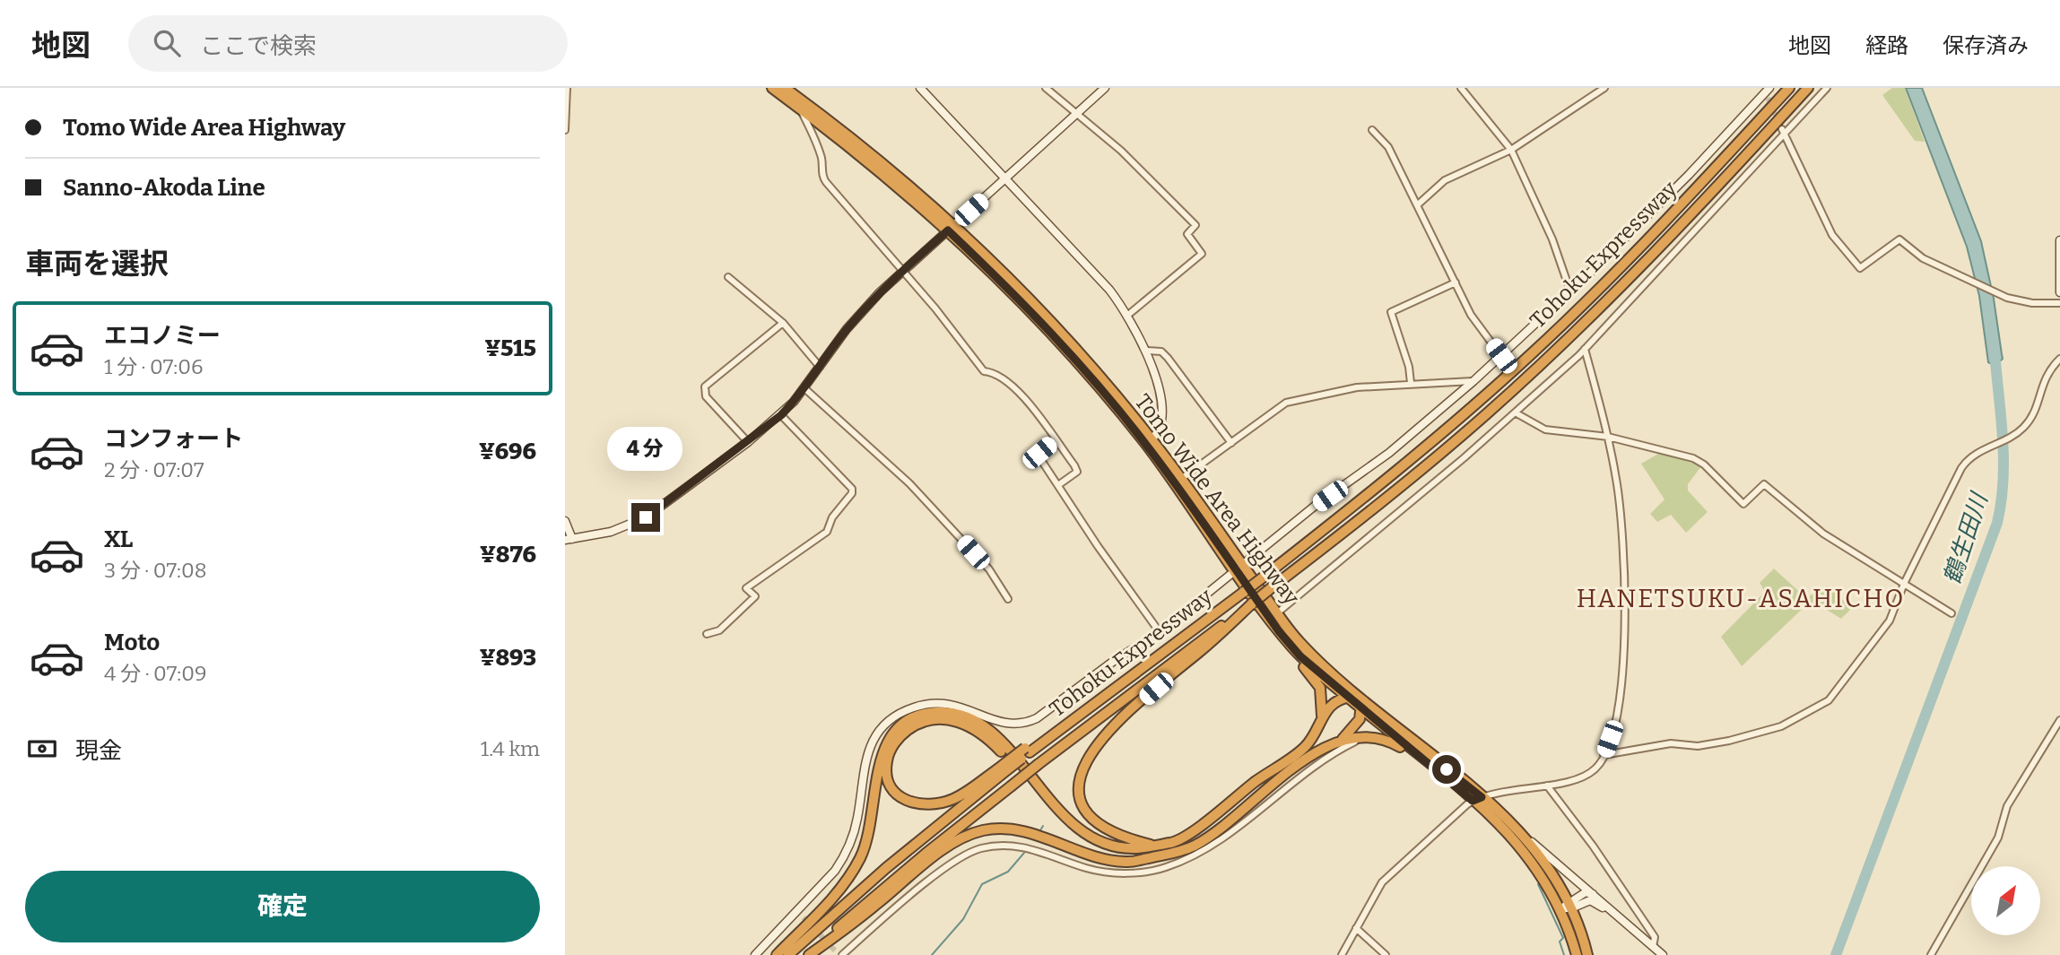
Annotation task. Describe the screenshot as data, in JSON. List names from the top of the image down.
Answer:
{
  "streets": {
    "highway": ["Tohoku Expressway", "Tomo Wide Area Highway"]
  },
  "districts": ["HANETSUKU-ASAHICHO"],
  "water": ["鶴生田川"],
  "north": "top right",
  "page": {
    "header": "地図",
    "search": "ここで検索",
    "nav": ["地図", "経路", "保存済み"],
    "banner": ["Tomo Wide Area Highway", "Sanno-Akoda Line"],
    "heading": "車両を選択",
    "list": [
      {
        "name": "エコノミー",
        "note": "1 分 · 07:06",
        "value": "¥515"
      },
      {
        "name": "コンフォート",
        "note": "2 分 · 07:07",
        "value": "¥696"
      },
      {
        "name": "XL",
        "note": "3 分 · 07:08",
        "value": "¥876"
      },
      {
        "name": "Moto",
        "note": "4 分 · 07:09",
        "value": "¥893"
      }
    ],
    "bubble": "4 分",
    "pay": ["現金", "1.4 km"],
    "buttons": "確定"
  }
}
